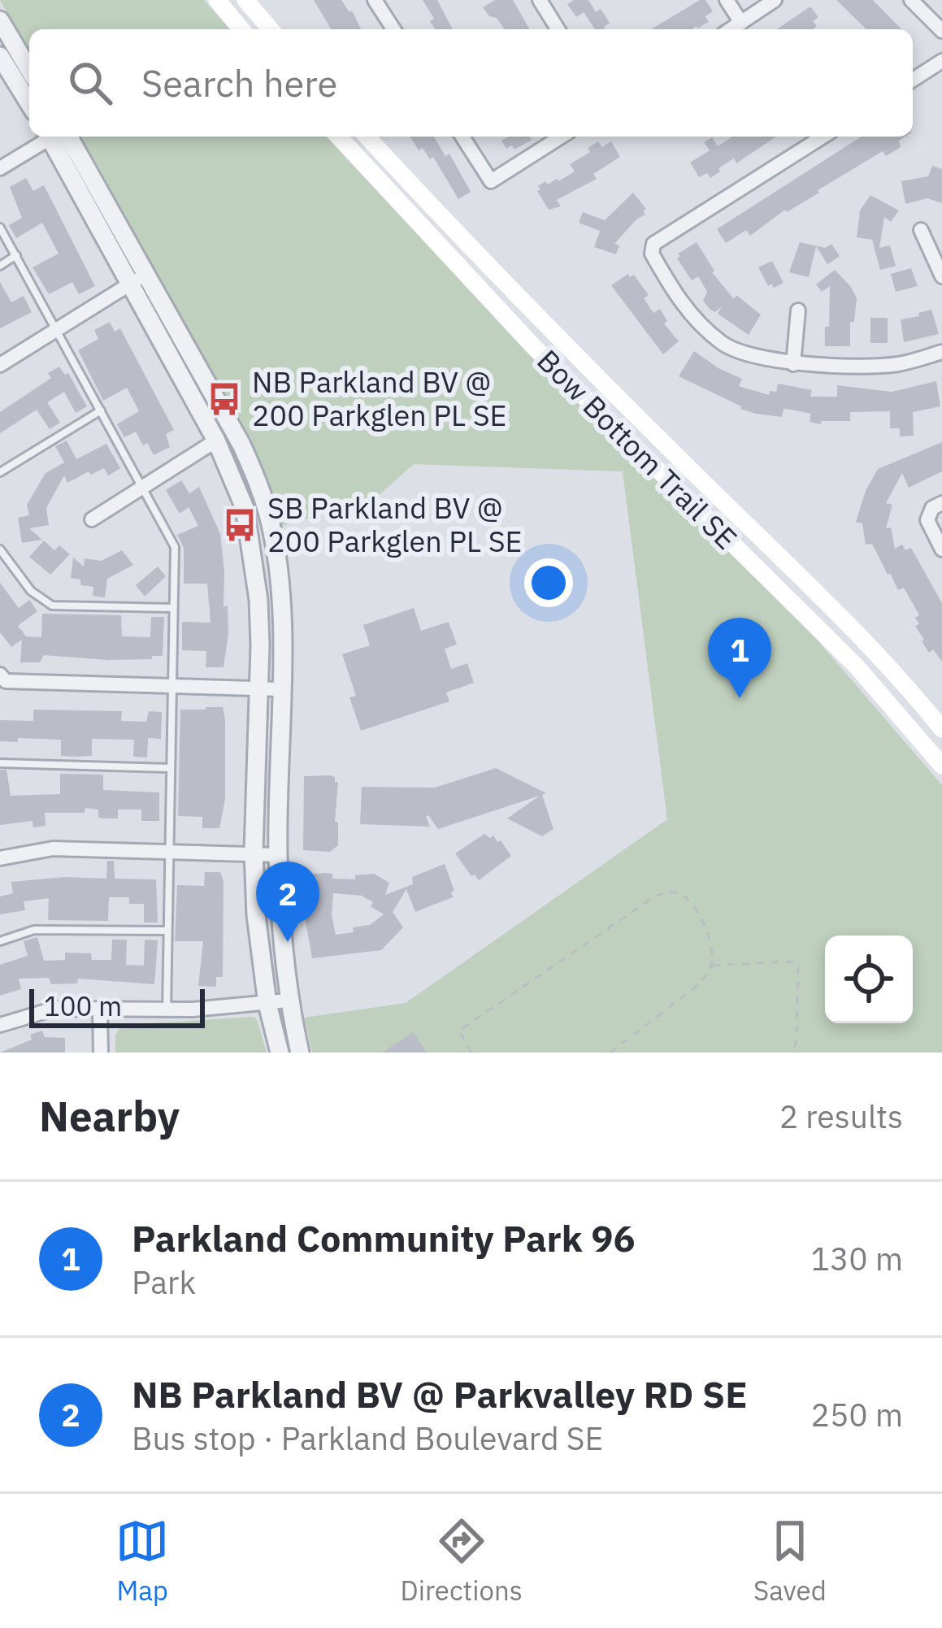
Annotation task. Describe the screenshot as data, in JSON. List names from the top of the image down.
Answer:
{
  "streets": {
    "main road": ["Bow Bottom Trail SE"]
  },
  "places": {
    "bus stop": ["NB Parkland BV @ 200 Parkglen PL SE", "SB Parkland BV @ 200 Parkglen PL SE"]
  },
  "scale_bar": "100 m",
  "page": {
    "search": "Search here",
    "pins": ["1", "2"],
    "scale": "100 m",
    "heading": ["Nearby", "2 results"],
    "list": [
      {
        "mark": "1",
        "name": "Parkland Community Park 96",
        "note": "Park",
        "value": "130 m"
      },
      {
        "mark": "2",
        "name": "NB Parkland BV @ Parkvalley RD SE",
        "note": "Bus stop · Parkland Boulevard SE",
        "value": "250 m"
      }
    ],
    "nav": ["Map", "Directions", "Saved"]
  }
}
